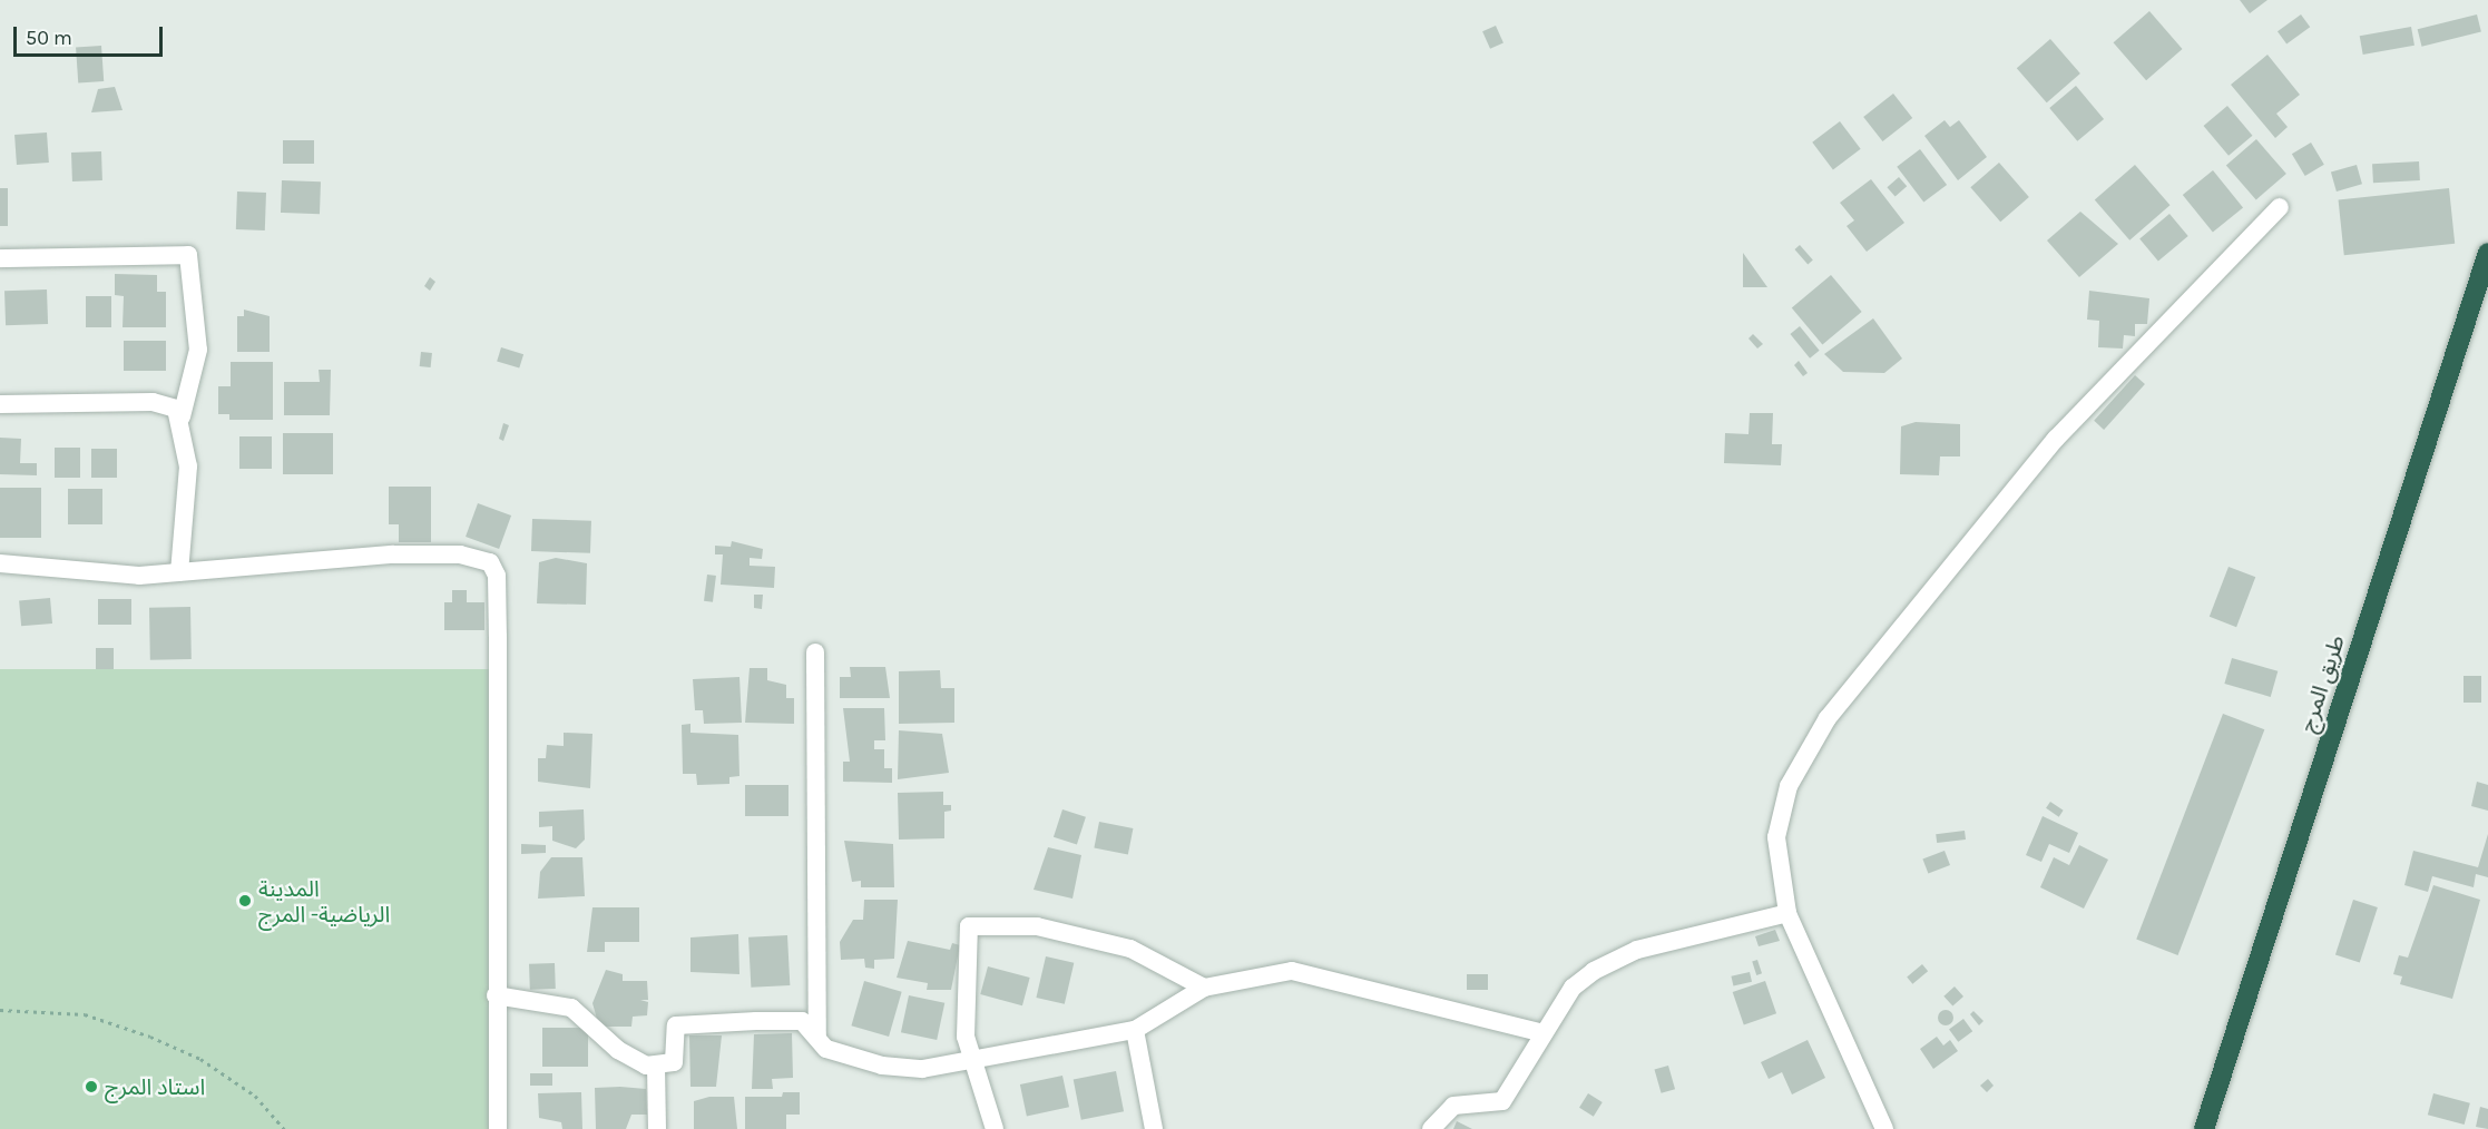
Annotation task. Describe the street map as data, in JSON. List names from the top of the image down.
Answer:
{
  "streets": {
    "highway": ["طريق المرج"]
  },
  "places": ["المدينة الرياضية- المرج", "استاد المرج"],
  "scale_bar": "50 m"
}
